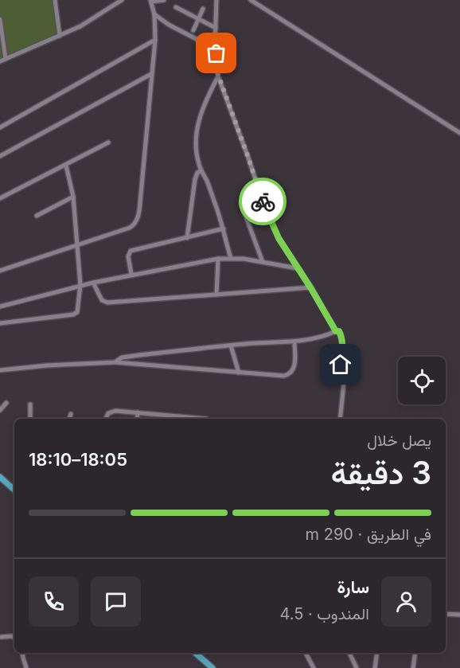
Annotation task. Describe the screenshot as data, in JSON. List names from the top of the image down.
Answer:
{
  "page": {
    "heading": ["3 دقيقة", "يصل خلال", "18:05–18:10"],
    "panel": ["سارة", "المندوب · 4.5"],
    "bar": "في الطريق · 290 m"
  }
}
